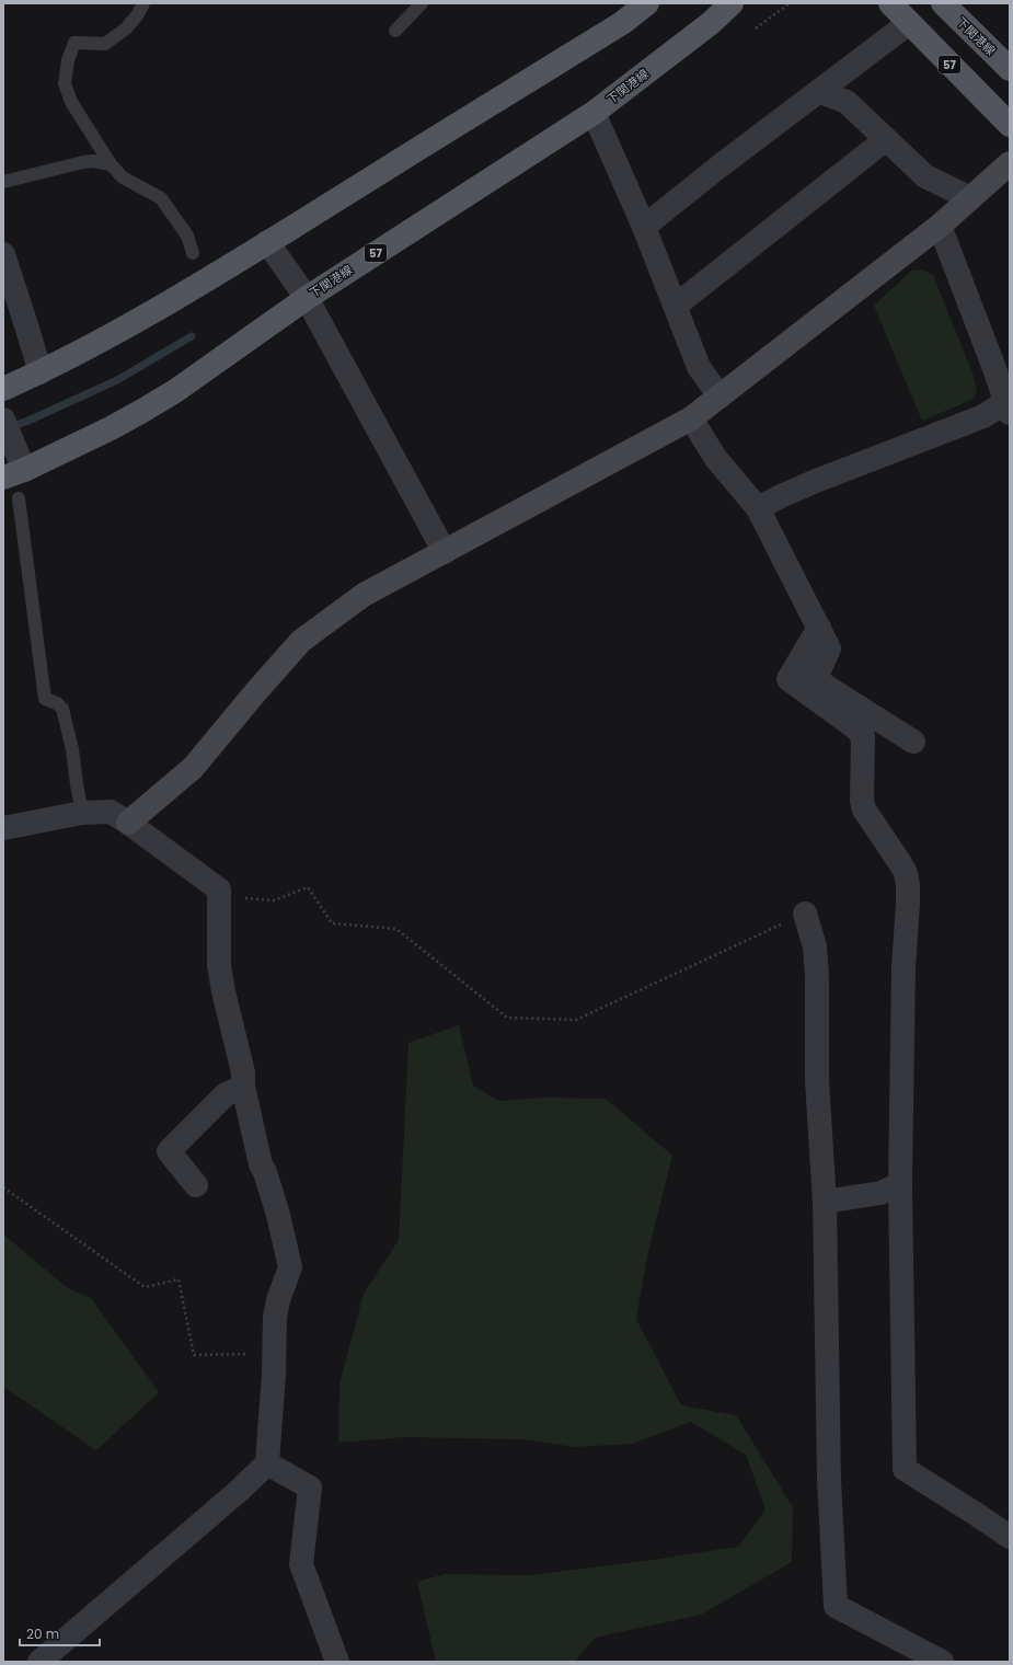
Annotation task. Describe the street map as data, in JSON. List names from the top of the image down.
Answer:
{
  "streets": {
    "main road": ["下関港線", "57"]
  },
  "scale_bar": "20 m"
}
